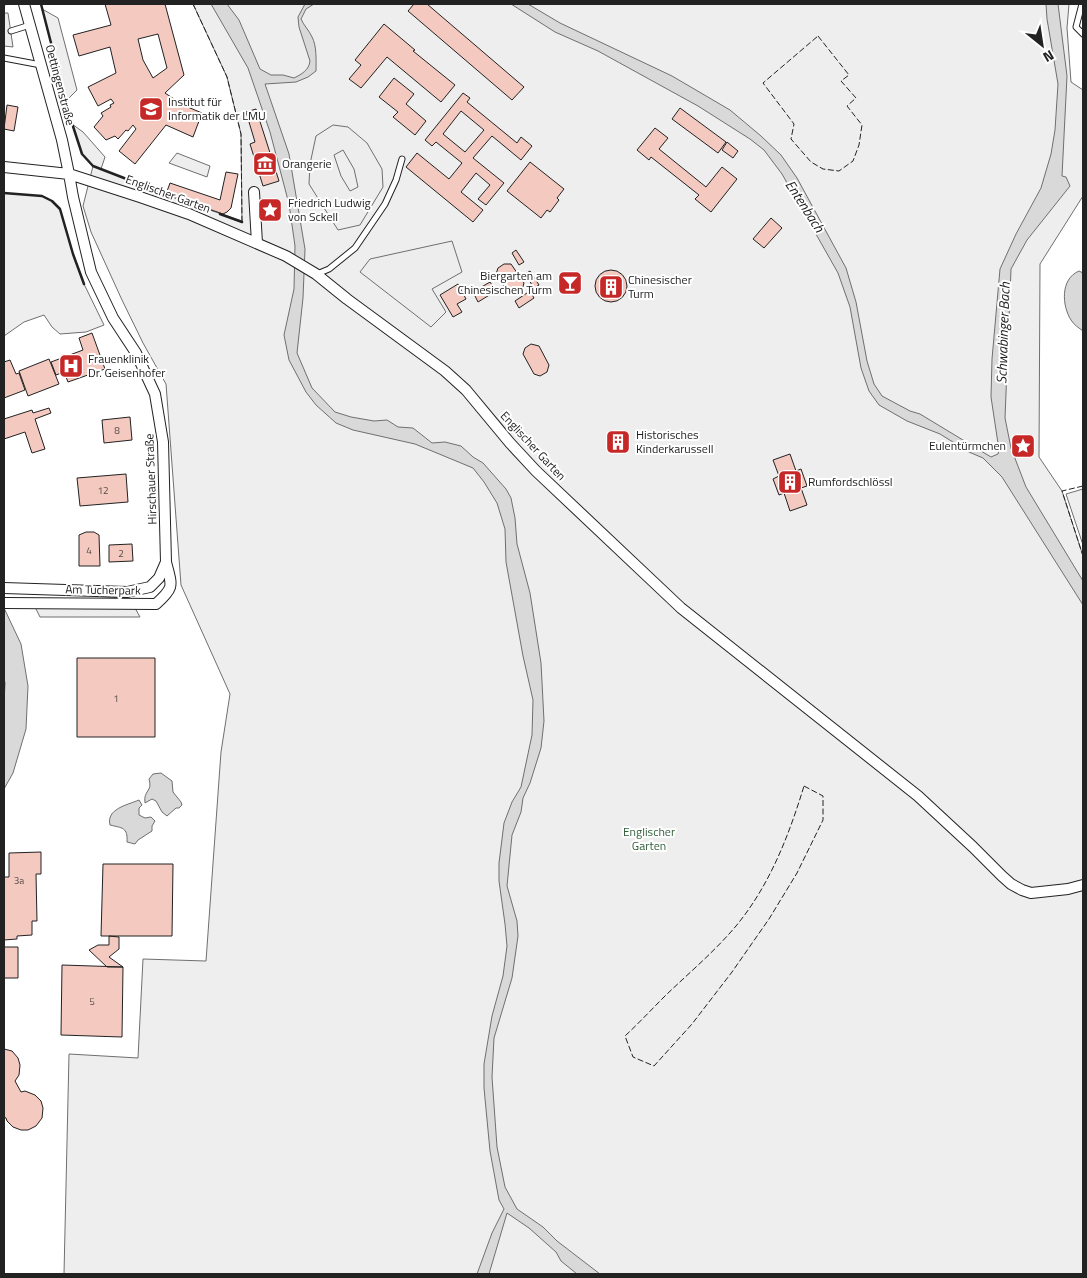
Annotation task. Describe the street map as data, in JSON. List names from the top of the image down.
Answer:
{
  "streets": {
    "street": [
      "Oettingenstraße",
      "Englischer Garten",
      "Hirschauer Straße",
      "Am Tucherpark"
    ]
  },
  "crossings": [
    ["Oettingenstraße", "Englischer Garten"],
    ["Oettingenstraße", "Hirschauer Straße"],
    ["Englischer Garten", "Hirschauer Straße"],
    ["Hirschauer Straße", "Am Tucherpark"]
  ],
  "water": ["Entenbach", "Schwabinger Bach"],
  "parks": ["Englischer Garten"],
  "places": {
    "school or university": ["Institut für Informatik der LMU"],
    "museum": ["Orangerie"],
    "place": ["Friedrich Ludwig von Sckell", "Eulentürmchen"],
    "bar": ["Biergarten am Chinesischen Turm"],
    "building": ["Chinesischer Turm", "Historisches Kinderkarussell", "Rumfordschlössl"],
    "hospital": ["Frauenklinik Dr. Geisenhofer"]
  },
  "house_numbers": [
    "8",
    "12",
    "4",
    "2",
    "1",
    "3a",
    "5"
  ],
  "north": "bottom right"
}
